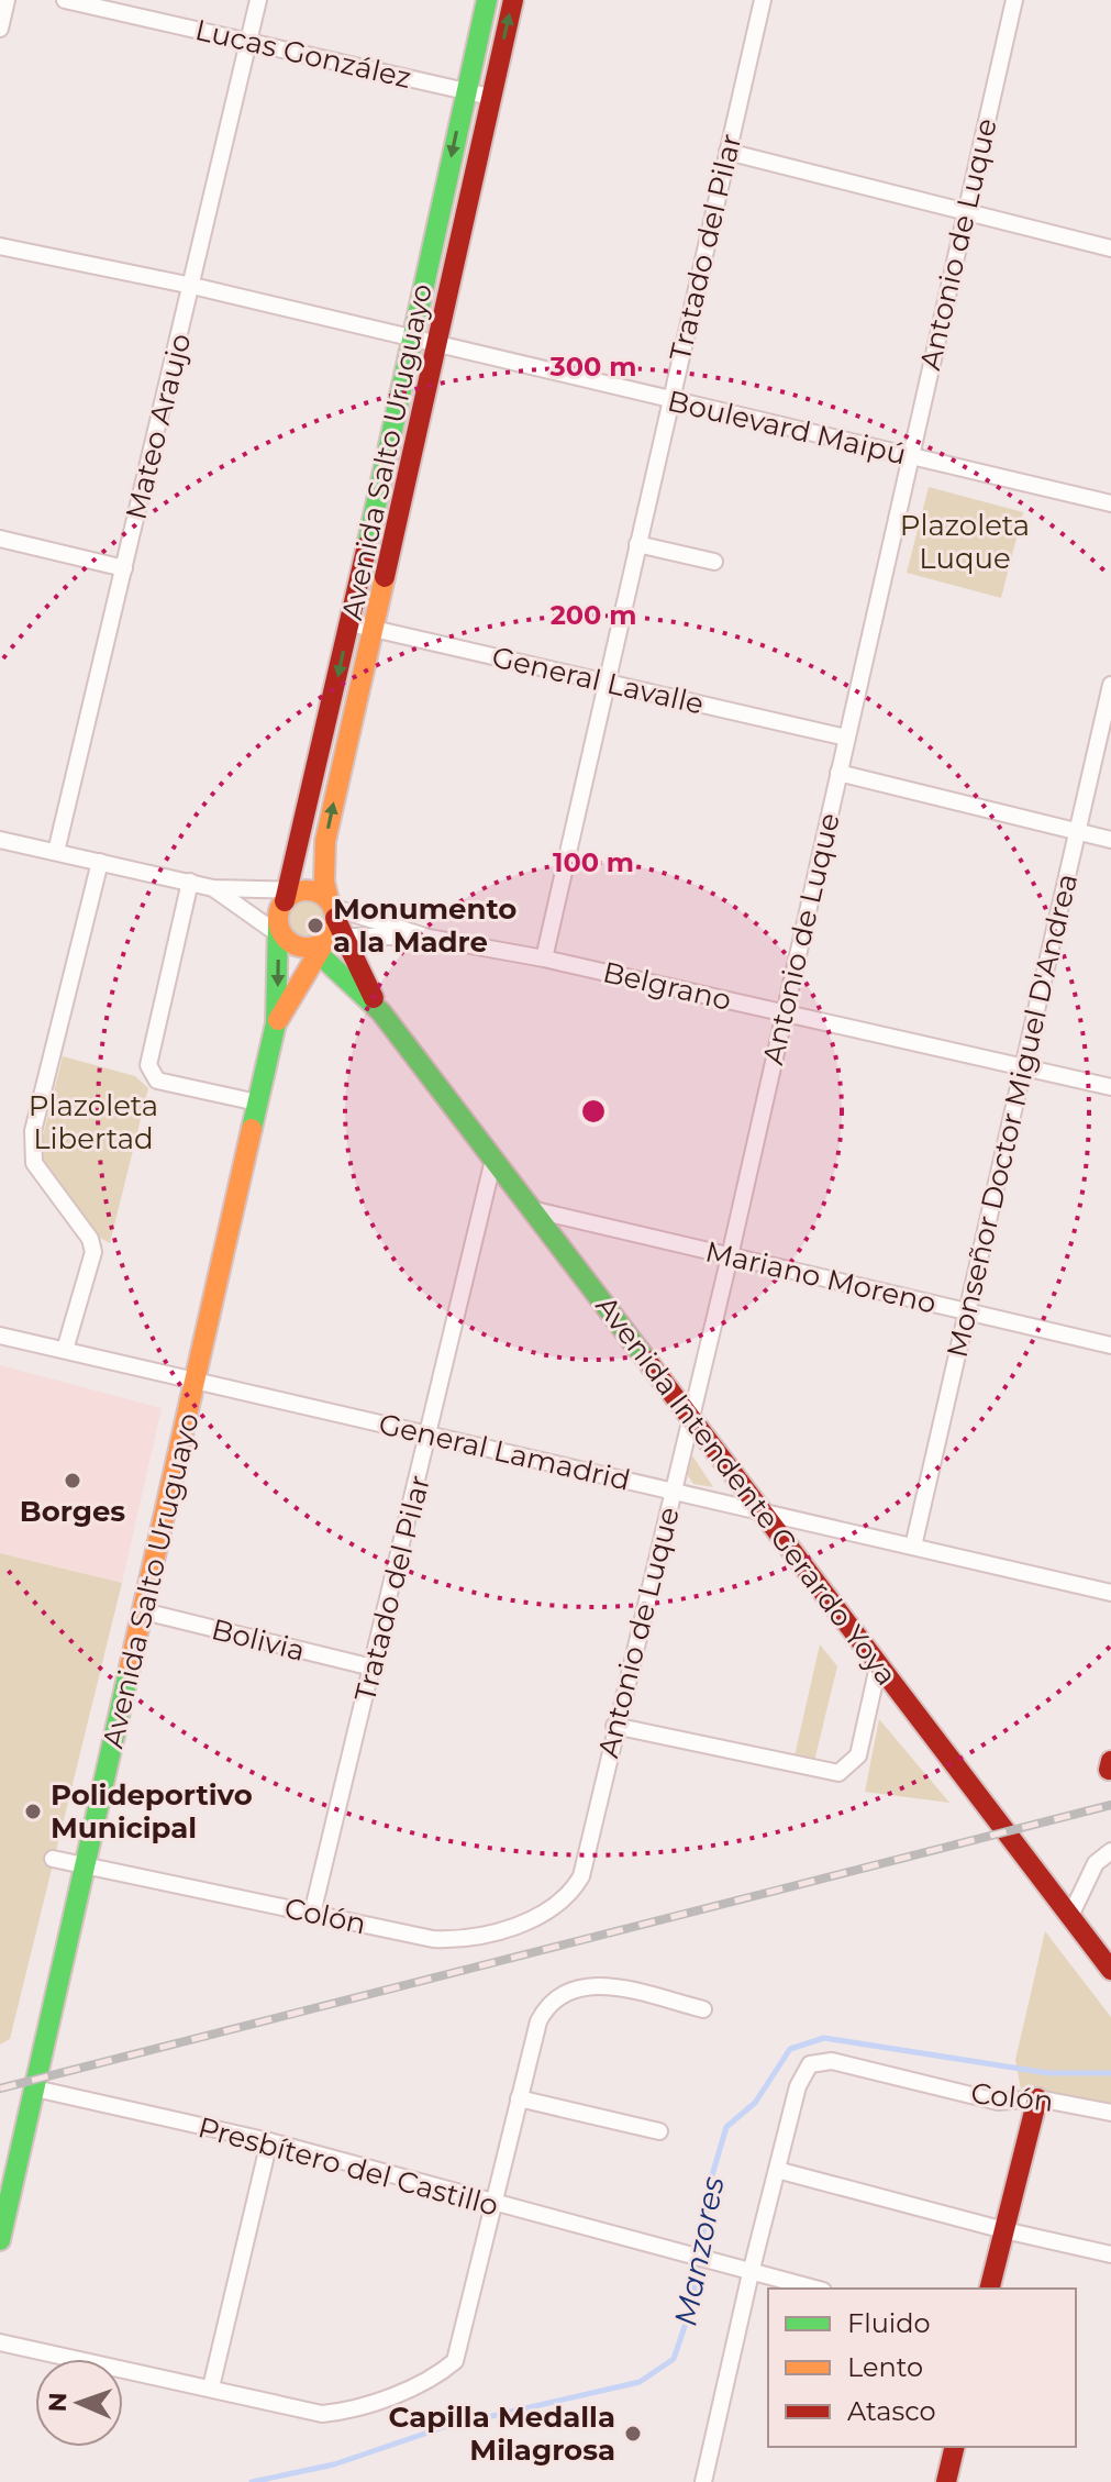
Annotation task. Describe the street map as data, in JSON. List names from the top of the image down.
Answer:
{
  "streets": {
    "main road": ["Avenida Salto Uruguayo", "Avenida Intendente Gerardo Yoya"],
    "street": [
      "Lucas González",
      "Antonio de Luque",
      "Tratado del Pilar",
      "Mateo Araujo",
      "Boulevard Maipú",
      "General Lavalle",
      "Belgrano",
      "Monseñor Doctor Miguel D'Andrea",
      "Mariano Moreno",
      "General Lamadrid",
      "Bolivia",
      "Colón",
      "Presbítero del Castillo"
    ]
  },
  "crossings": [
    ["Lucas González", "Mateo Araujo"],
    ["Lucas González", "Avenida Salto Uruguayo"],
    ["Antonio de Luque", "Boulevard Maipú"],
    ["Antonio de Luque", "General Lavalle"],
    ["Antonio de Luque", "Belgrano"],
    ["Antonio de Luque", "Mariano Moreno"],
    ["Antonio de Luque", "General Lamadrid"],
    ["Antonio de Luque", "Avenida Intendente Gerardo Yoya"],
    ["Antonio de Luque", "Colón"],
    ["Tratado del Pilar", "Boulevard Maipú"],
    ["Tratado del Pilar", "General Lavalle"],
    ["Tratado del Pilar", "Belgrano"],
    ["Tratado del Pilar", "General Lamadrid"],
    ["Tratado del Pilar", "Avenida Intendente Gerardo Yoya"],
    ["Tratado del Pilar", "Bolivia"],
    ["Tratado del Pilar", "Colón"],
    ["Mateo Araujo", "Boulevard Maipú"],
    ["Boulevard Maipú", "Avenida Salto Uruguayo"],
    ["Avenida Salto Uruguayo", "General Lavalle"],
    ["Avenida Salto Uruguayo", "Belgrano"],
    ["Avenida Salto Uruguayo", "General Lamadrid"],
    ["Avenida Salto Uruguayo", "Avenida Intendente Gerardo Yoya"],
    ["Avenida Salto Uruguayo", "Bolivia"],
    ["Avenida Salto Uruguayo", "Colón"],
    ["Avenida Salto Uruguayo", "Presbítero del Castillo"],
    ["Belgrano", "Monseñor Doctor Miguel D'Andrea"],
    ["Belgrano", "Avenida Intendente Gerardo Yoya"],
    ["Monseñor Doctor Miguel D'Andrea", "Mariano Moreno"],
    ["Monseñor Doctor Miguel D'Andrea", "General Lamadrid"],
    ["Mariano Moreno", "Avenida Intendente Gerardo Yoya"],
    ["General Lamadrid", "Avenida Intendente Gerardo Yoya"]
  ],
  "water": ["Manzores"],
  "parks": ["Plazoleta Luque", "Plazoleta Libertad"],
  "places": [
    "Monumento a la Madre",
    "Borges",
    "Polideportivo Municipal",
    "Capilla Medalla Milagrosa"
  ],
  "legend": ["Fluido", "Lento", "Atasco"],
  "north": "left",
  "rings": ["300 m", "200 m", "100 m"]
}
